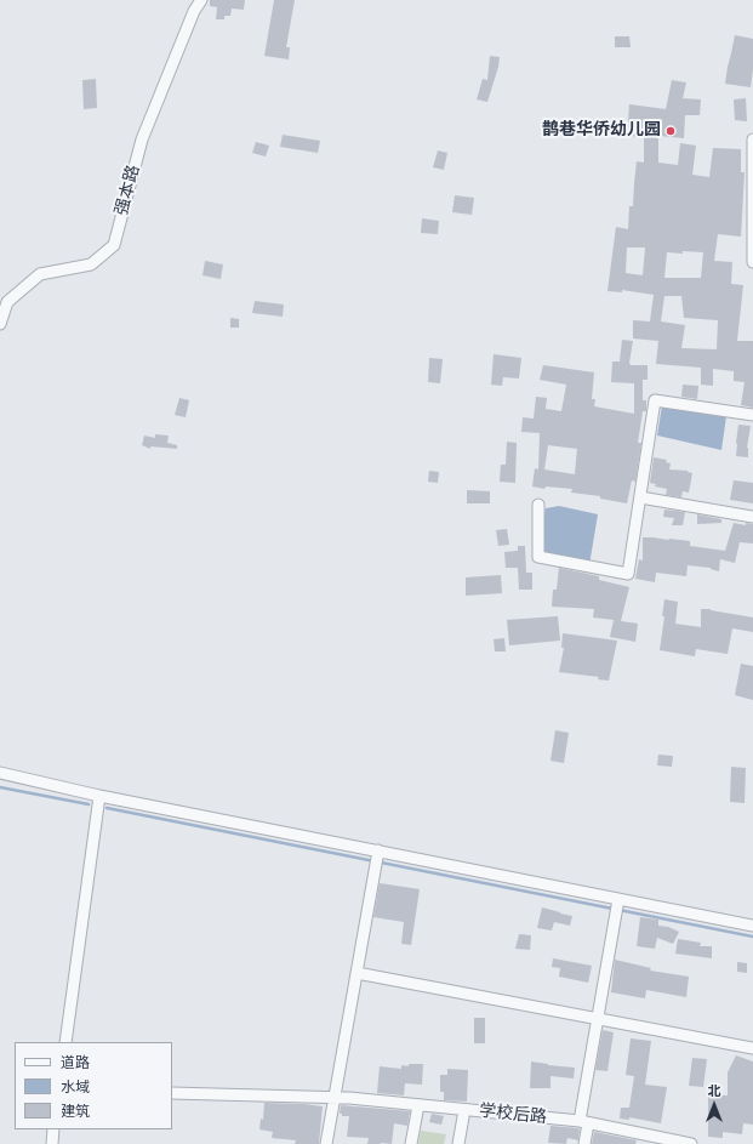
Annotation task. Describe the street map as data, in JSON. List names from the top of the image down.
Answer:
{
  "streets": {
    "street": ["强本路", "学校后路"]
  },
  "places": ["鹊巷华侨幼儿园"],
  "legend": ["道路", "水域", "建筑"],
  "north": "top"
}
